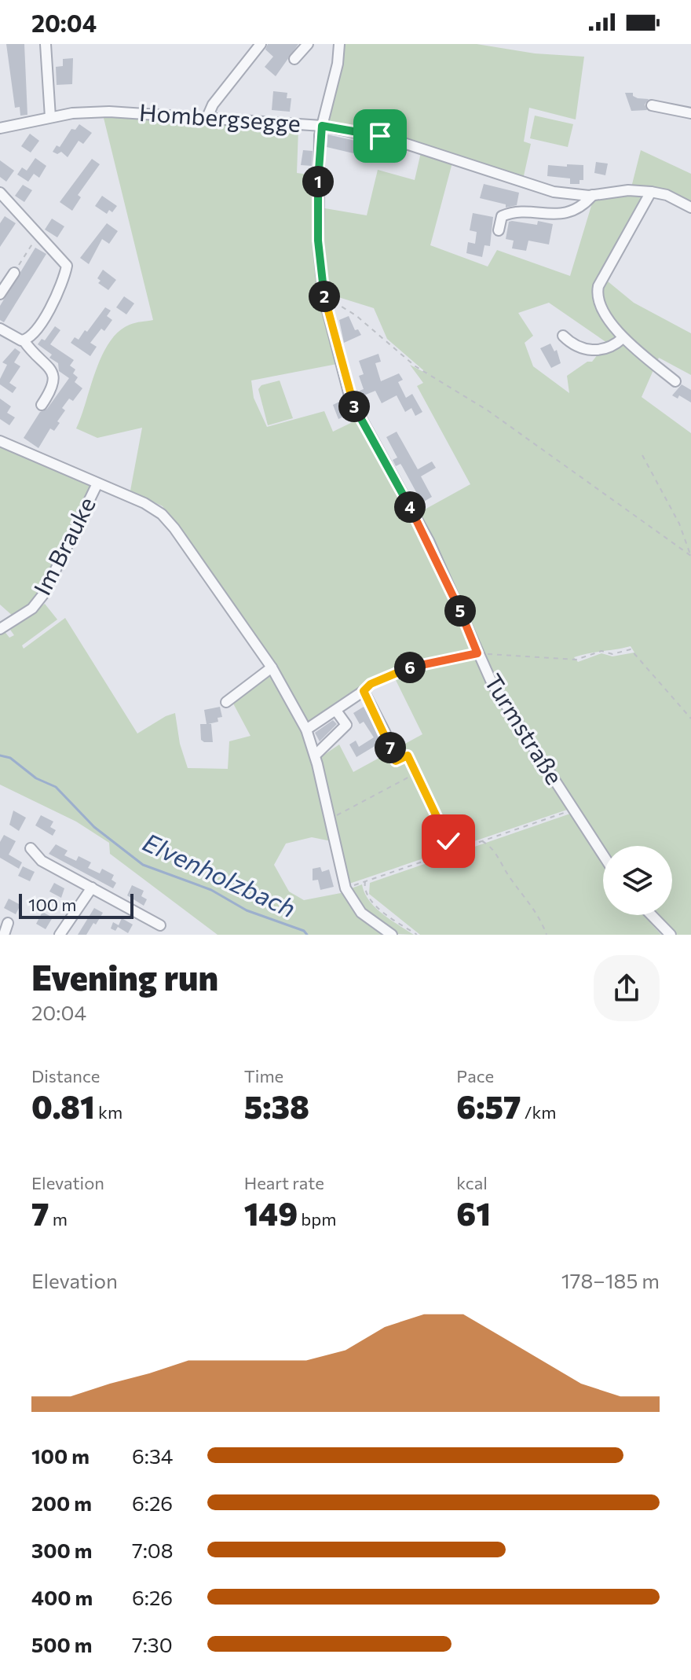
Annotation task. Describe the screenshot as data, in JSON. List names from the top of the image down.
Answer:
{
  "streets": {
    "street": ["Hombergsegge", "Im Brauke", "Turmstraße"]
  },
  "crossings": [
    ["Hombergsegge", "Turmstraße"]
  ],
  "water": ["Elvenholzbach"],
  "scale_bar": "100 m",
  "page": {
    "status": "20:04",
    "pins": [
      "1",
      "2",
      "3",
      "4",
      "5",
      "6",
      "7"
    ],
    "scale": "100 m",
    "heading": ["Evening run", "20:04"],
    "stats": [
      ["Distance", "0.81 km"],
      ["Time", "5:38"],
      ["Pace", "6:57 /km"],
      ["Elevation", "7 m"],
      ["Heart rate", "149 bpm"],
      ["kcal", "61"]
    ],
    "chart": ["Elevation", "178–185 m"],
    "list": [
      {
        "name": "100 m",
        "note": "6:34"
      },
      {
        "name": "200 m",
        "note": "6:26"
      },
      {
        "name": "300 m",
        "note": "7:08"
      },
      {
        "name": "400 m",
        "note": "6:26"
      },
      {
        "name": "500 m",
        "note": "7:30"
      }
    ]
  }
}
